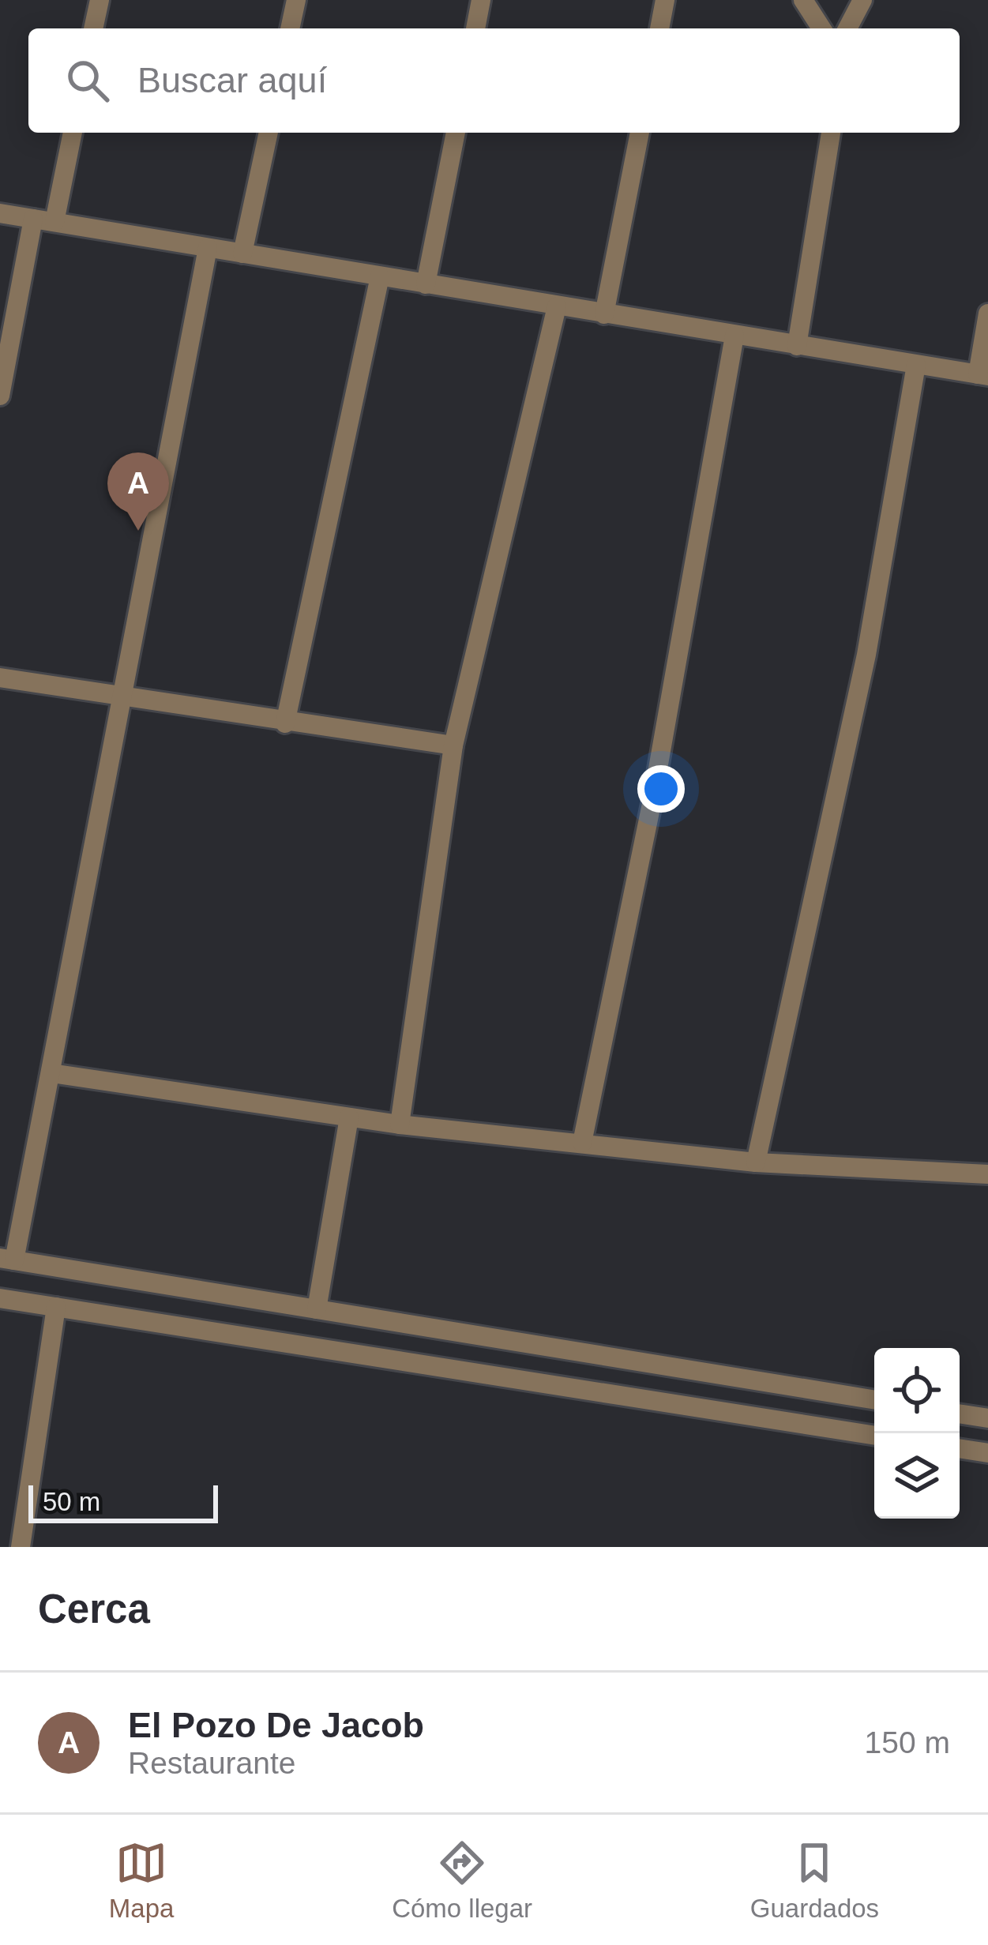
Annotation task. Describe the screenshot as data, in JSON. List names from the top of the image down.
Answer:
{
  "scale_bar": "50 m",
  "page": {
    "search": "Buscar aquí",
    "pins": "A",
    "scale": "50 m",
    "heading": "Cerca",
    "list": [
      {
        "mark": "A",
        "name": "El Pozo De Jacob",
        "note": "Restaurante",
        "value": "150 m"
      }
    ],
    "nav": ["Mapa", "Cómo llegar", "Guardados"]
  }
}
